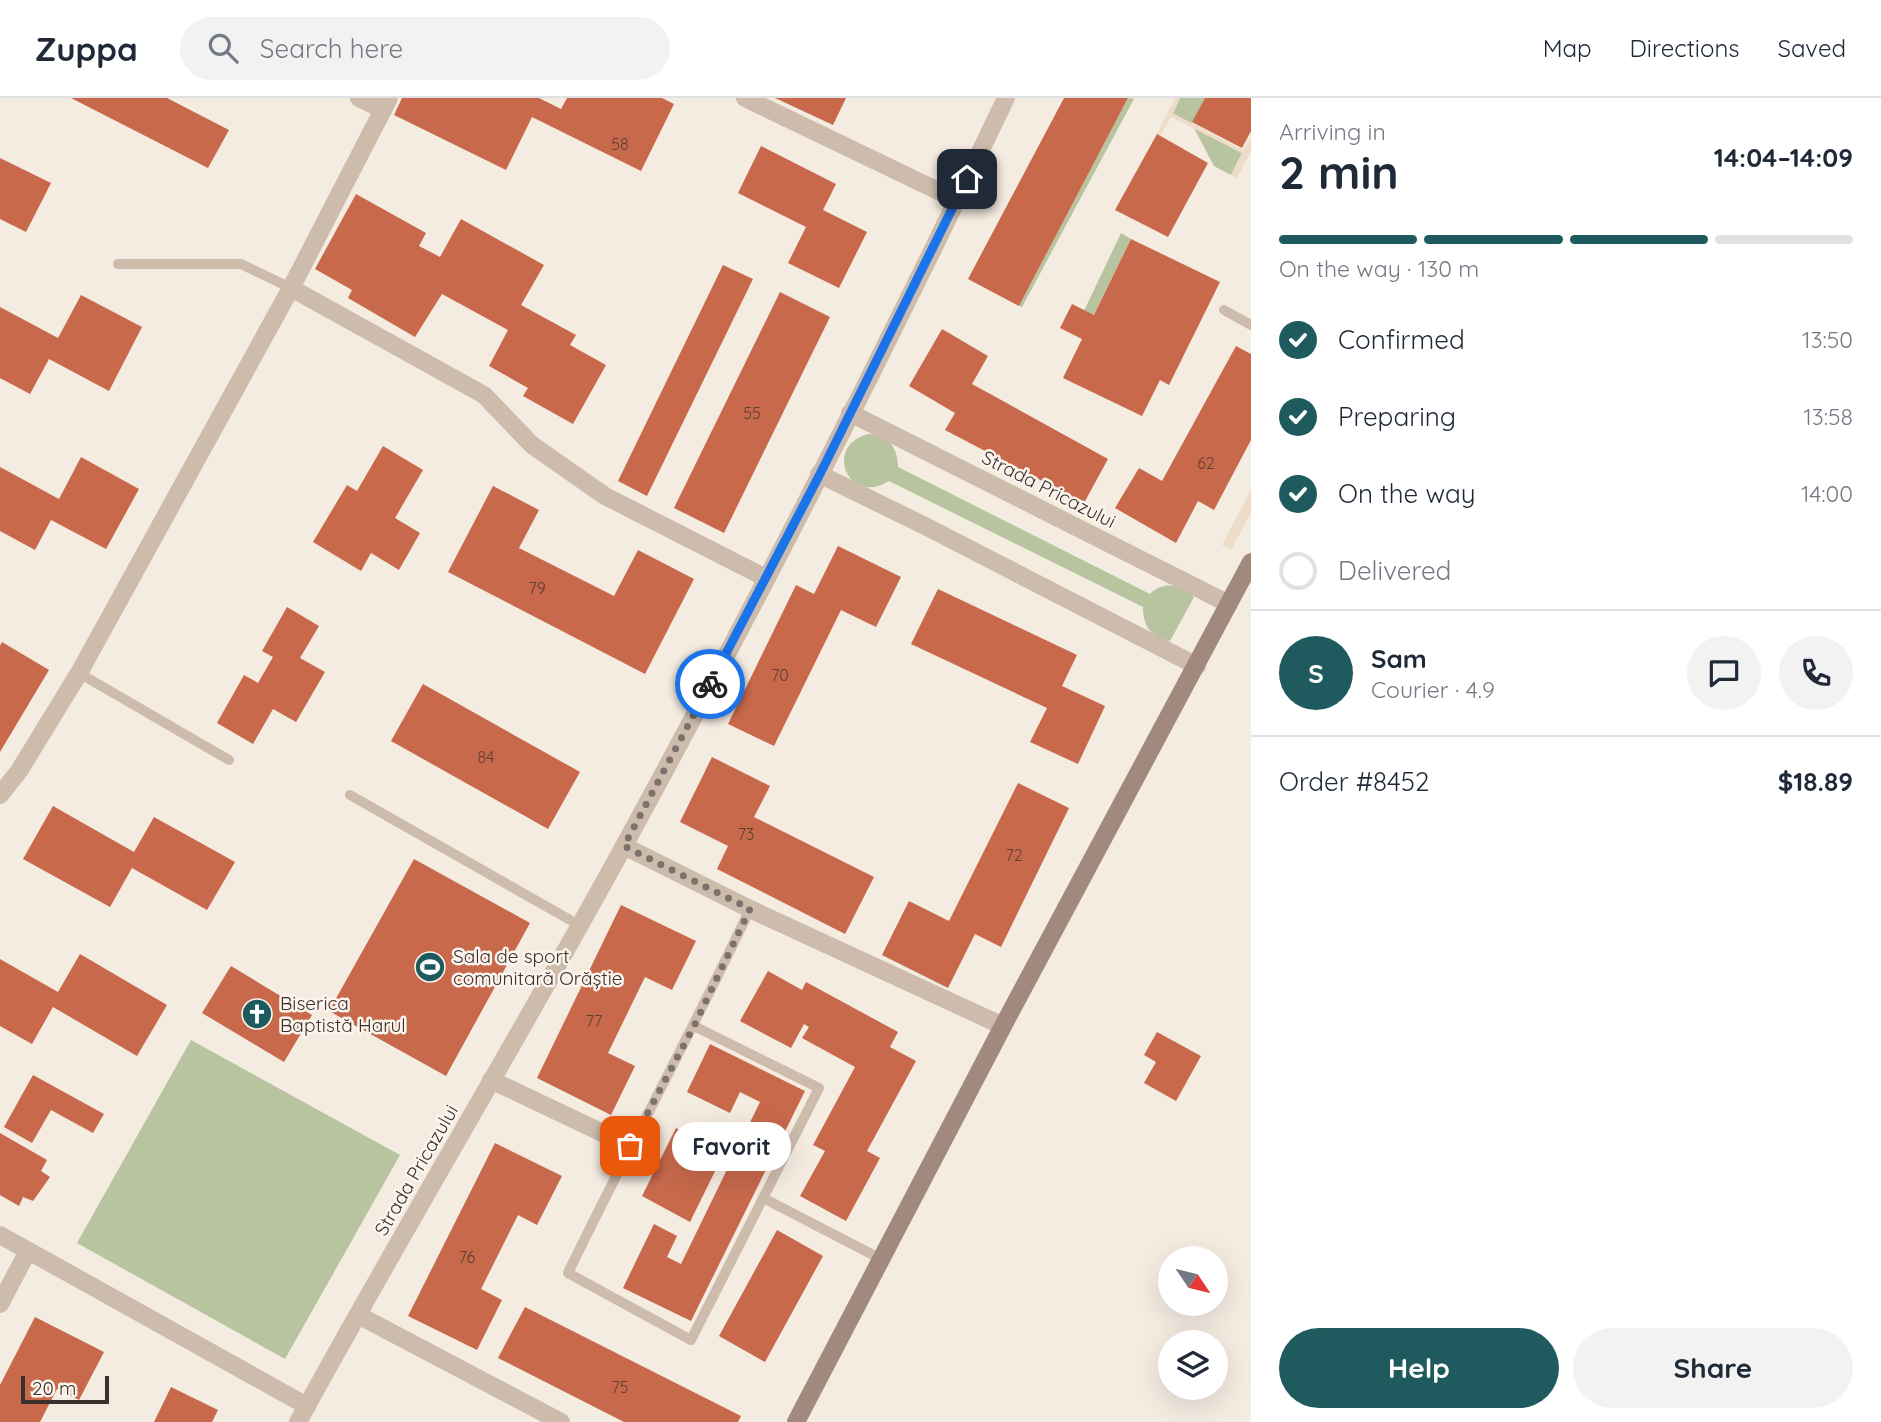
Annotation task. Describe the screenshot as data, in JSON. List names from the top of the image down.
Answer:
{
  "streets": {
    "street": ["Strada Pricazului"]
  },
  "places": {
    "sports": ["Sala de sport comunitară Orăștie"],
    "church": ["Biserica Baptistă Harul"],
    "other": ["Favorit"]
  },
  "house_numbers": [
    "58",
    "55",
    "62",
    "79",
    "70",
    "84",
    "73",
    "72",
    "77",
    "76",
    "75"
  ],
  "scale_bar": "20 m",
  "north": "bottom right",
  "page": {
    "header": "Zuppa",
    "search": "Search here",
    "nav": ["Map", "Directions", "Saved"],
    "heading": ["2 min", "Arriving in", "14:04–14:09"],
    "panel": [
      "Sam",
      "Courier · 4.9",
      "Order #8452",
      "$18.89"
    ],
    "bar": "On the way · 130 m",
    "list": [
      ["Confirmed", "13:50"],
      ["Preparing", "13:58"],
      ["On the way", "14:00"],
      "Delivered"
    ],
    "round": "S",
    "bubble": "Favorit",
    "buttons": ["Help", "Share"],
    "scale": "20 m"
  }
}
